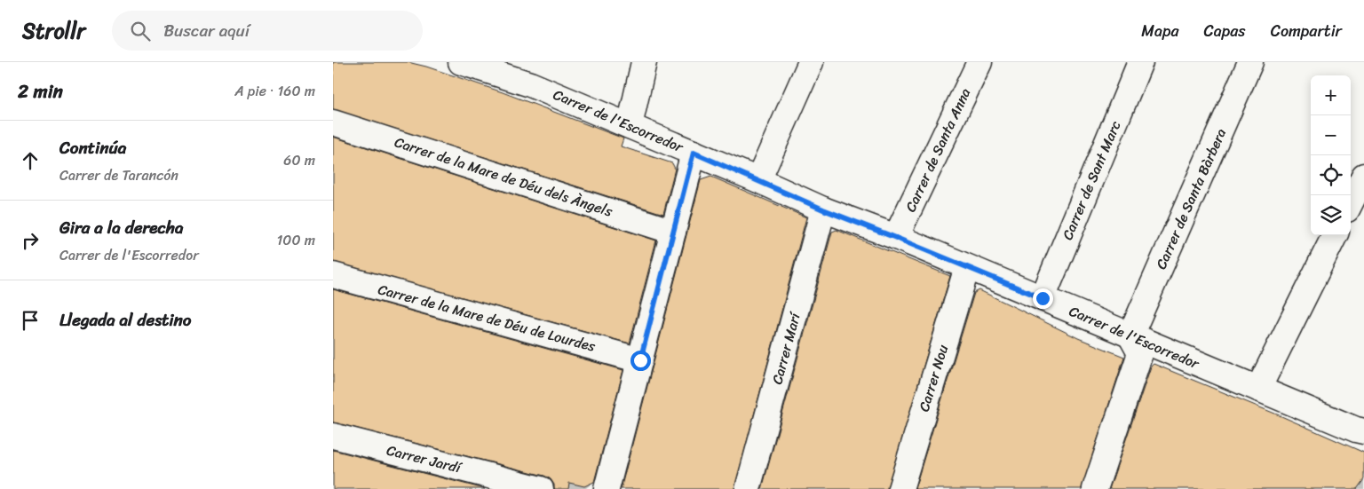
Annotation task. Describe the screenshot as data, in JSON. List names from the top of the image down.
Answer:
{
  "streets": {
    "street": [
      "Carrer de l'Escorredor",
      "Carrer de Santa Anna",
      "Carrer de la Mare de Déu dels Àngels",
      "Carrer de Sant Marc",
      "Carrer de Santa Bàrbera",
      "Carrer de la Mare de Déu de Lourdes",
      "Carrer Marí",
      "Carrer Nou",
      "Carrer Jardí"
    ]
  },
  "crossings": [
    ["Carrer de l'Escorredor", "Carrer de Santa Anna"],
    ["Carrer de l'Escorredor", "Carrer de Sant Marc"],
    ["Carrer de l'Escorredor", "Carrer de Santa Bàrbera"],
    ["Carrer de l'Escorredor", "Carrer Marí"],
    ["Carrer de l'Escorredor", "Carrer Nou"]
  ],
  "page": {
    "header": "Strollr",
    "search": "Buscar aquí",
    "nav": ["Mapa", "Capas", "Compartir"],
    "heading": ["2 min", "A pie · 160 m"],
    "map_buttons": ["+", "−"],
    "list": [
      ["Continúa", "Carrer de Tarancón", "60 m"],
      ["Gira a la derecha", "Carrer de l'Escorredor", "100 m"],
      "Llegada al destino"
    ]
  }
}
